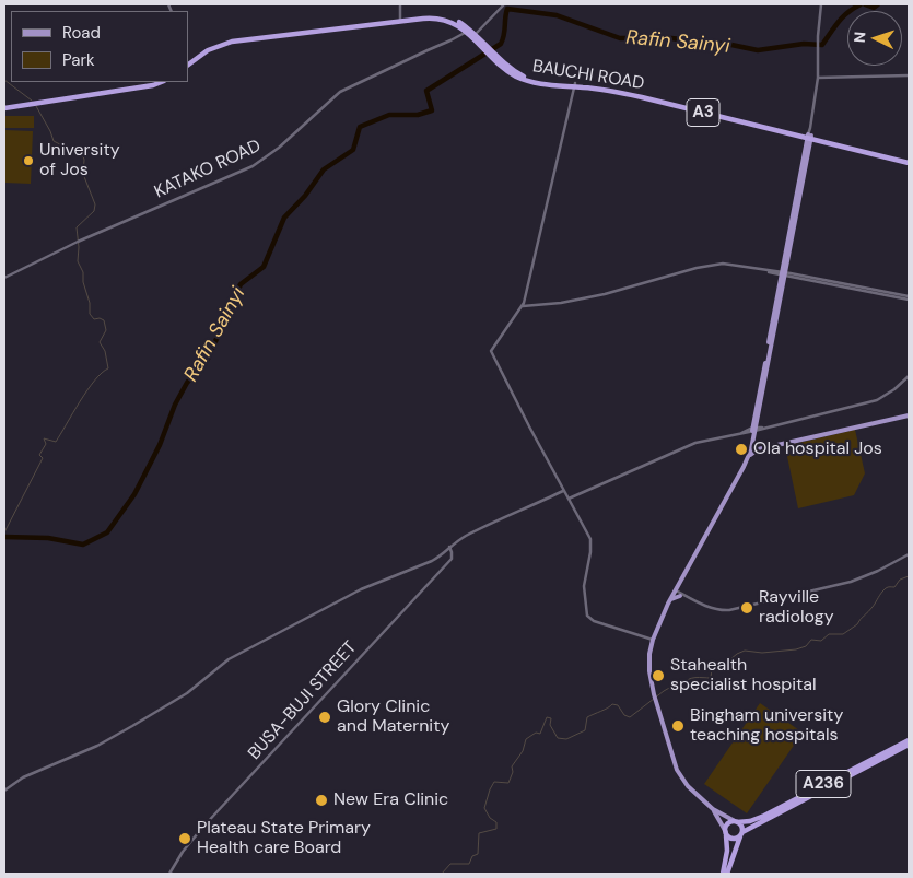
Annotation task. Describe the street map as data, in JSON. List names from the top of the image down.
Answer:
{
  "streets": {
    "highway": ["BAUCHI ROAD", "A3", "A236"],
    "street": ["KATAKO ROAD", "BUSA-BUJI STREET"]
  },
  "crossings": [
    ["BAUCHI ROAD", "KATAKO ROAD"]
  ],
  "water": ["Rafin Sainyi"],
  "places": [
    "University of Jos",
    "Ola hospital Jos",
    "Rayville radiology",
    "Stahealth specialist hospital",
    "Glory Clinic and Maternity",
    "Bingham university teaching hospitals",
    "New Era Clinic",
    "Plateau State Primary Health care Board"
  ],
  "legend": ["Road", "Park"],
  "north": "left"
}
